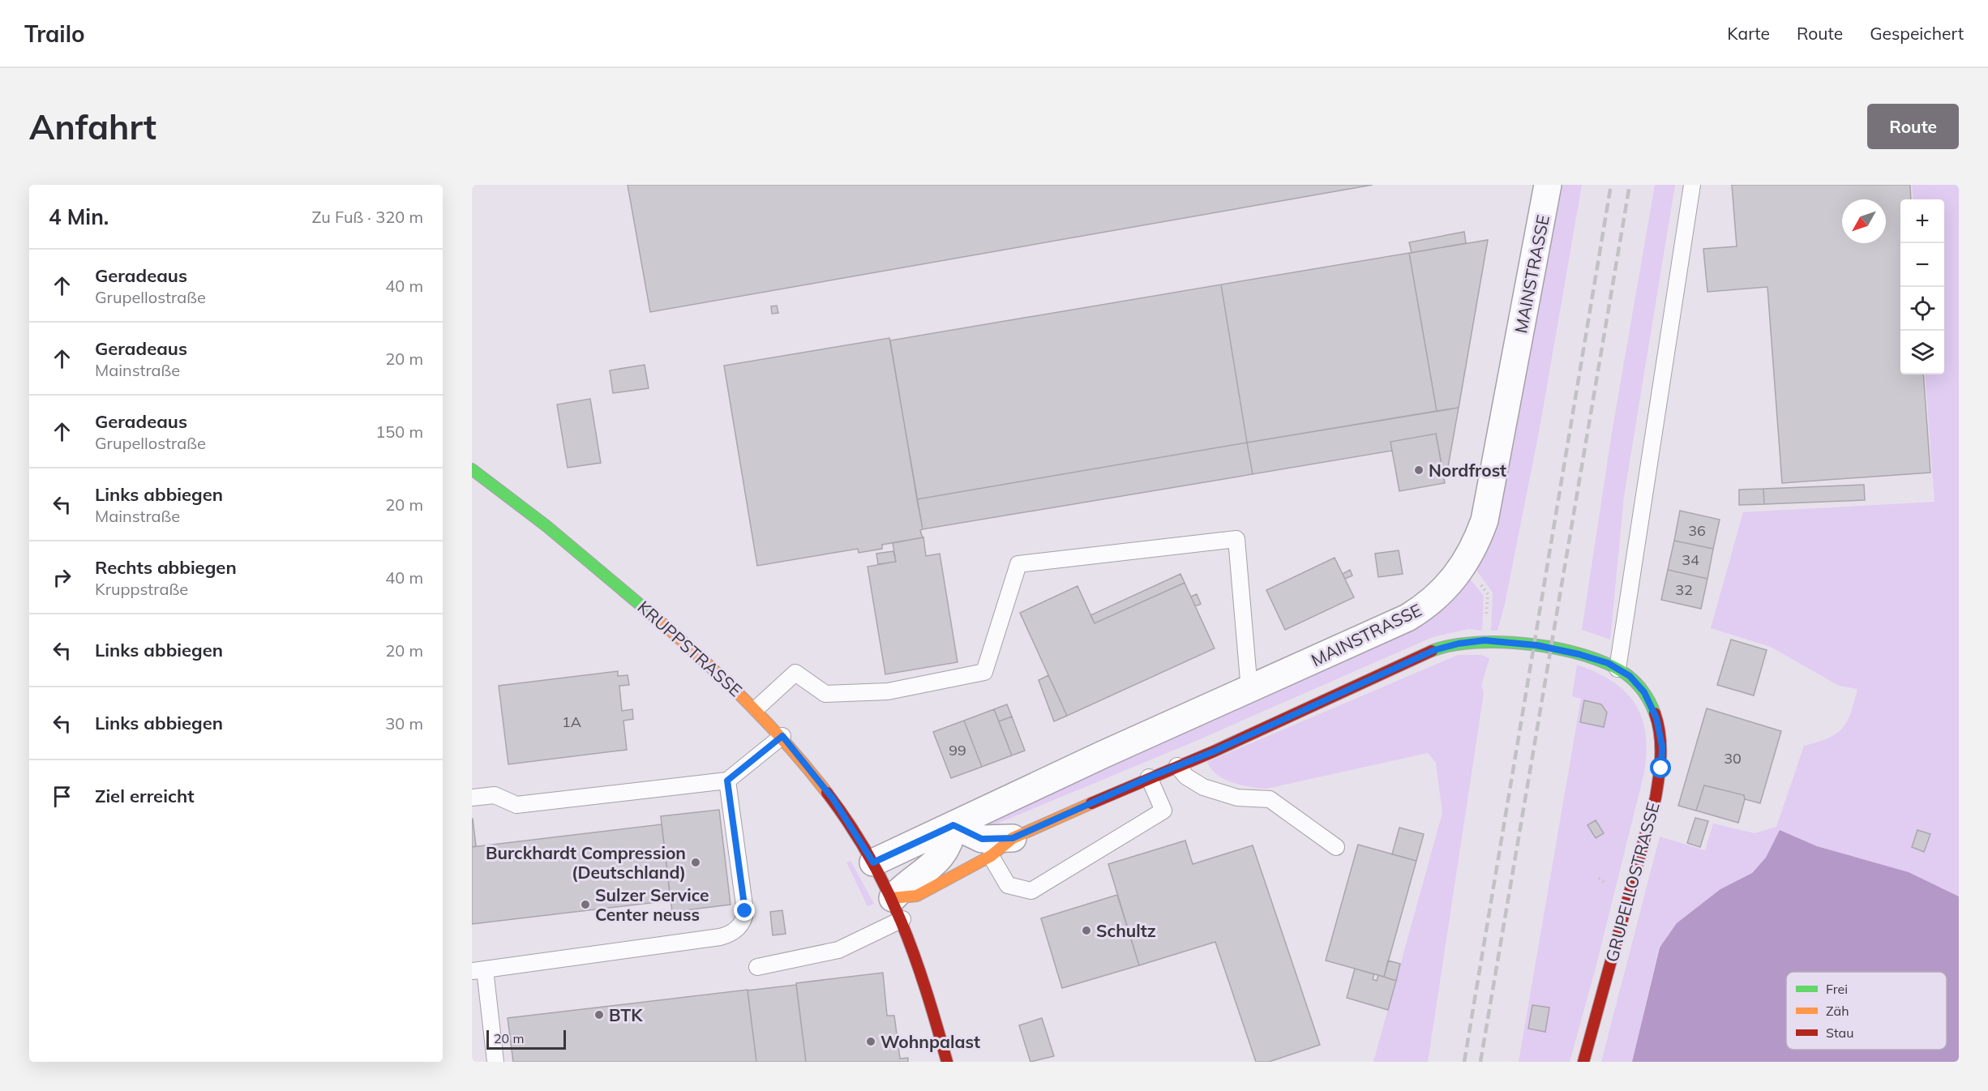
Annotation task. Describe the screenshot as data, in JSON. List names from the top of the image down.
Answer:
{
  "streets": {
    "street": ["MAINSTRASSE", "KRUPPSTRASSE", "GRUPELLOSTRASSE"]
  },
  "crossings": [
    ["MAINSTRASSE", "KRUPPSTRASSE"]
  ],
  "places": [
    "Nordfrost",
    "Burckhardt Compression (Deutschland)",
    "Sulzer Service Center neuss",
    "Schultz",
    "BTK",
    "Wohnpalast"
  ],
  "house_numbers": [
    "36",
    "34",
    "32",
    "1A",
    "99",
    "30"
  ],
  "legend": ["Frei", "Zäh", "Stau"],
  "scale_bar": "20 m",
  "north": "bottom left",
  "page": {
    "header": "Trailo",
    "nav": ["Karte", "Route", "Gespeichert"],
    "buttons": "Route",
    "title": "Anfahrt",
    "heading": ["4 Min.", "Zu Fuß · 320 m"],
    "map_buttons": ["+", "−"],
    "list": [
      ["Geradeaus", "Grupellostraße", "40 m"],
      ["Geradeaus", "Mainstraße", "20 m"],
      ["Geradeaus", "Grupellostraße", "150 m"],
      ["Links abbiegen", "Mainstraße", "20 m"],
      ["Rechts abbiegen", "Kruppstraße", "40 m"],
      ["Links abbiegen", "20 m"],
      ["Links abbiegen", "30 m"],
      "Ziel erreicht"
    ],
    "scale": "20 m"
  }
}
